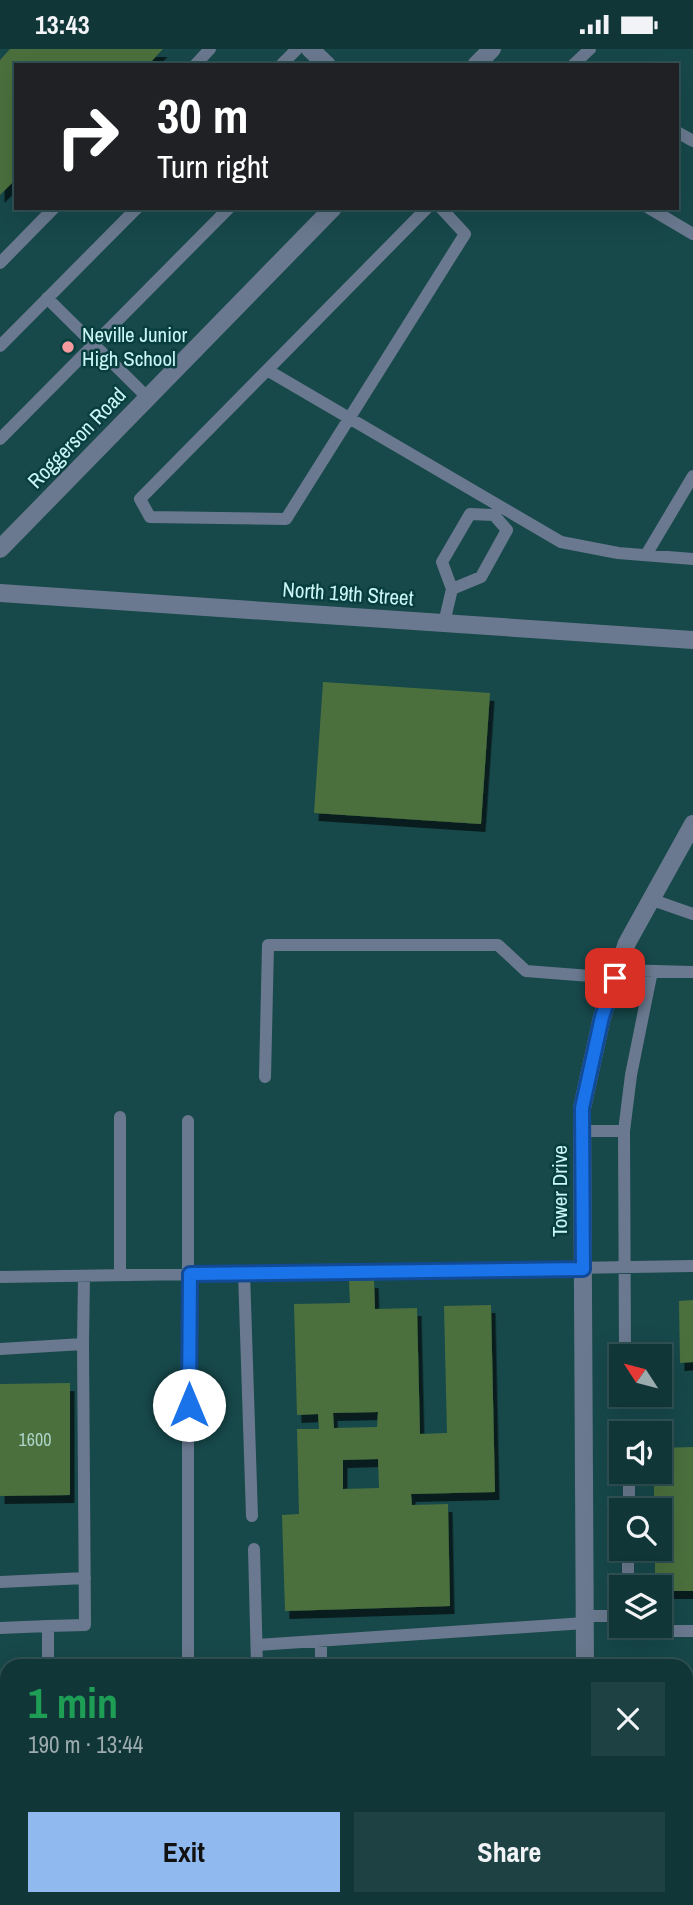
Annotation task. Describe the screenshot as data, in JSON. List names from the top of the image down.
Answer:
{
  "streets": {
    "street": ["Roggerson Road", "North 19th Street", "Tower Drive"]
  },
  "places": ["Neville Junior High School"],
  "house_numbers": ["1600"],
  "north": "top left",
  "page": {
    "status": "13:43",
    "turn": ["30 m", "Turn right"],
    "heading": ["1 min", "190 m · 13:44"],
    "buttons": ["Exit", "Share"]
  }
}
